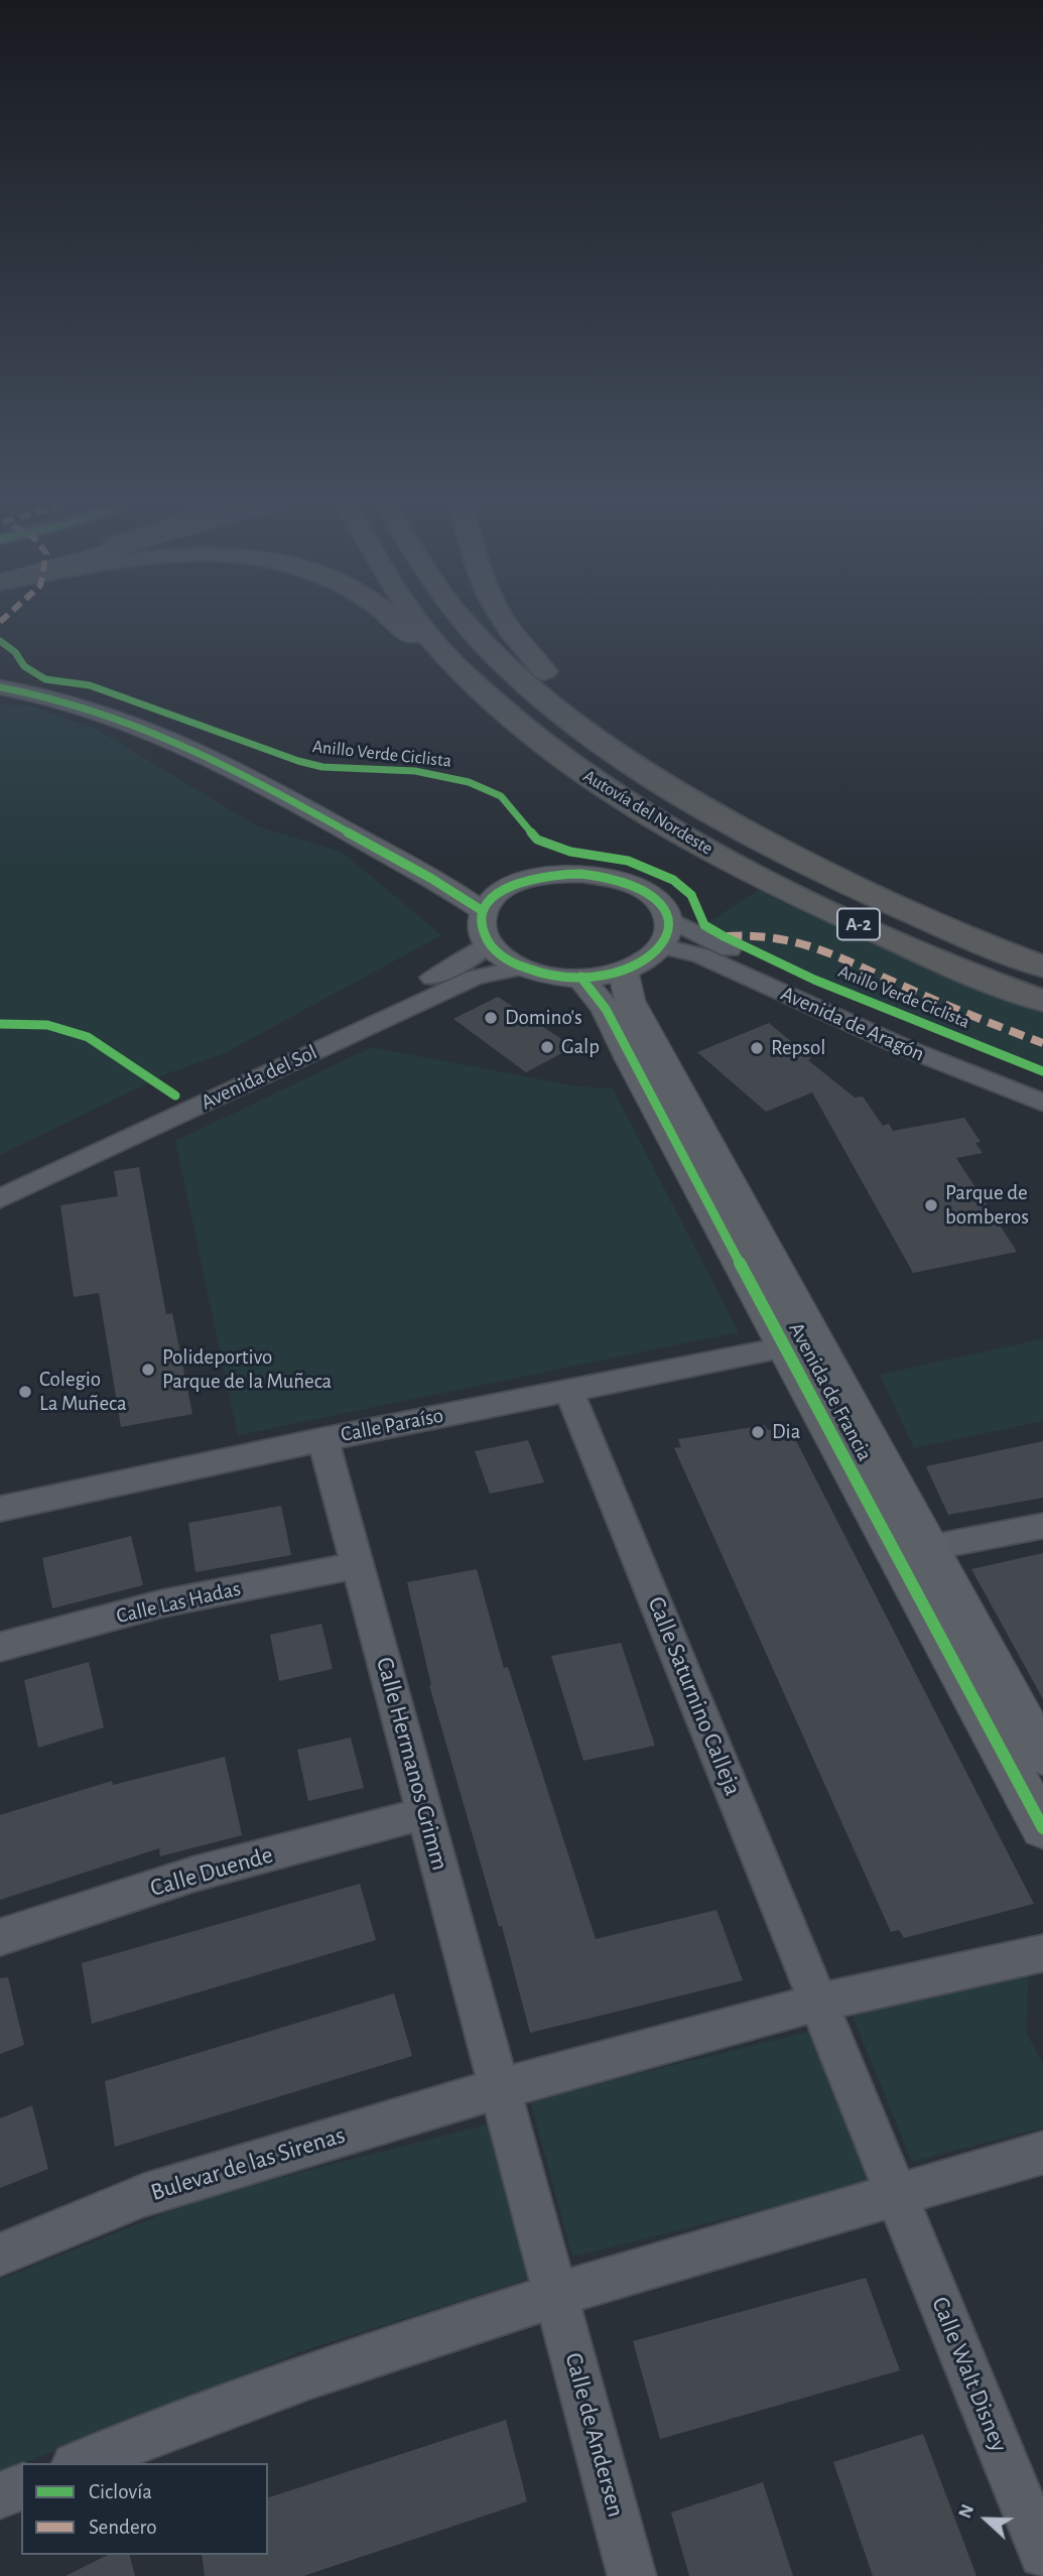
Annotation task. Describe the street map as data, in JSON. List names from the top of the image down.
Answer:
{
  "streets": {
    "highway": ["Autovía del Nordeste", "A-2"],
    "main road": ["Avenida de Francia"],
    "street": [
      "Avenida de Aragón",
      "Avenida del Sol",
      "Calle Paraíso",
      "Calle Las Hadas",
      "Calle Saturnino Calleja",
      "Calle Hermanos Grimm",
      "Calle Duende",
      "Bulevar de las Sirenas",
      "Calle Walt Disney",
      "Calle de Andersen"
    ],
    "cycle path": ["Anillo Verde Ciclista"]
  },
  "crossings": [
    ["Avenida de Aragón", "Avenida del Sol"],
    ["Avenida de Aragón", "Avenida de Francia"],
    ["Avenida del Sol", "Avenida de Francia"],
    ["Avenida de Francia", "Calle Paraíso"],
    ["Calle Paraíso", "Calle Saturnino Calleja"],
    ["Calle Paraíso", "Calle Hermanos Grimm"],
    ["Calle Las Hadas", "Calle Hermanos Grimm"],
    ["Calle Saturnino Calleja", "Bulevar de las Sirenas"],
    ["Calle Hermanos Grimm", "Calle Duende"],
    ["Calle Hermanos Grimm", "Bulevar de las Sirenas"]
  ],
  "places": [
    "Domino's",
    "Galp",
    "Repsol",
    "Parque de bomberos",
    "Polideportivo Parque de la Muñeca",
    "Colegio La Muñeca",
    "Dia"
  ],
  "legend": ["Ciclovía", "Sendero"],
  "north": "left"
}
